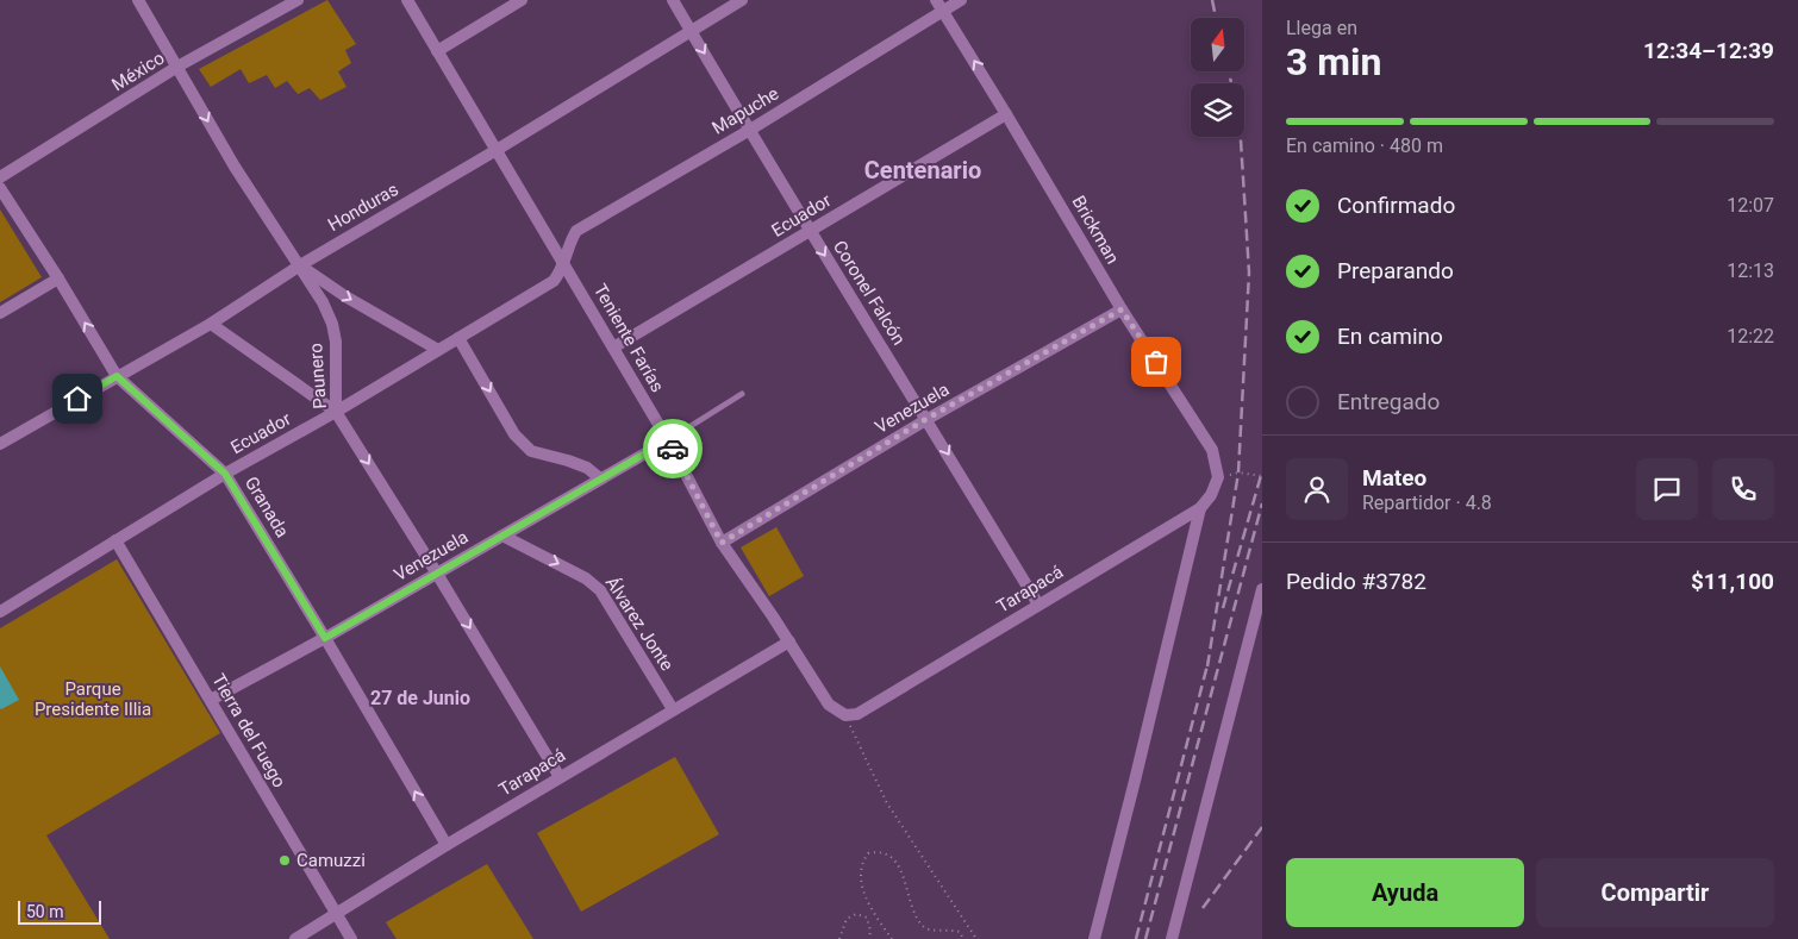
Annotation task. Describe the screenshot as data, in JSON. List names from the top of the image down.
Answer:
{
  "streets": {
    "street": [
      "México",
      "Mapuche",
      "Honduras",
      "Ecuador",
      "Brickman",
      "Coronel Falcón",
      "Teniente Farías",
      "Paunero",
      "Venezuela",
      "Granada",
      "Tarapacá",
      "Álvarez Jonte",
      "Tierra del Fuego"
    ]
  },
  "crossings": [
    ["México", "Paunero"],
    ["Mapuche", "Ecuador"],
    ["Mapuche", "Brickman"],
    ["Mapuche", "Coronel Falcón"],
    ["Mapuche", "Teniente Farías"],
    ["Honduras", "Coronel Falcón"],
    ["Honduras", "Teniente Farías"],
    ["Honduras", "Paunero"],
    ["Honduras", "Granada"],
    ["Ecuador", "Brickman"],
    ["Ecuador", "Coronel Falcón"],
    ["Ecuador", "Teniente Farías"],
    ["Ecuador", "Paunero"],
    ["Ecuador", "Granada"],
    ["Ecuador", "Tierra del Fuego"],
    ["Brickman", "Venezuela"],
    ["Brickman", "Tarapacá"],
    ["Coronel Falcón", "Venezuela"],
    ["Coronel Falcón", "Tarapacá"],
    ["Teniente Farías", "Venezuela"],
    ["Teniente Farías", "Tarapacá"],
    ["Paunero", "Venezuela"],
    ["Paunero", "Tarapacá"],
    ["Venezuela", "Granada"],
    ["Venezuela", "Álvarez Jonte"],
    ["Venezuela", "Tierra del Fuego"],
    ["Granada", "Tarapacá"],
    ["Tarapacá", "Álvarez Jonte"],
    ["Tarapacá", "Tierra del Fuego"]
  ],
  "one_way": [
    "Coronel Falcón",
    "Paunero",
    "Granada",
    "Álvarez Jonte"
  ],
  "districts": ["Centenario", "27 de Junio"],
  "parks": ["Parque Presidente Illia"],
  "places": ["Camuzzi"],
  "scale_bar": "50 m",
  "north": "top",
  "page": {
    "heading": ["3 min", "Llega en", "12:34–12:39"],
    "panel": [
      "Mateo",
      "Repartidor · 4.8",
      "Pedido #3782",
      "$11,100"
    ],
    "bar": "En camino · 480 m",
    "list": [
      ["Confirmado", "12:07"],
      ["Preparando", "12:13"],
      ["En camino", "12:22"],
      "Entregado"
    ],
    "buttons": ["Ayuda", "Compartir"],
    "scale": "50 m"
  }
}
